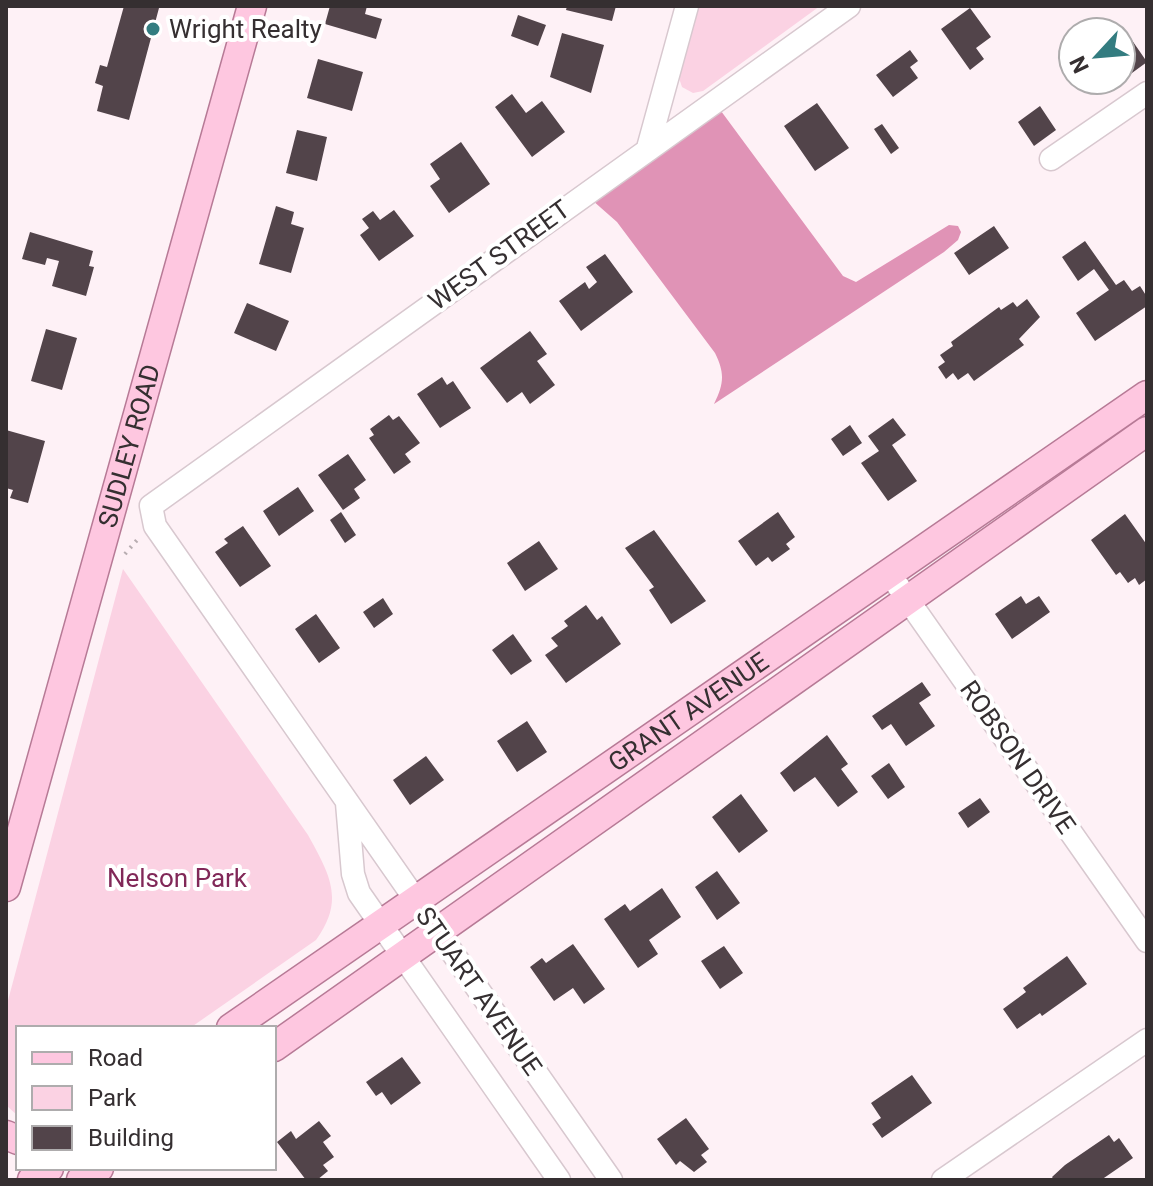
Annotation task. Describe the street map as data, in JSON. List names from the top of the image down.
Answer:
{
  "streets": {
    "main road": ["SUDLEY ROAD", "GRANT AVENUE"],
    "street": ["WEST STREET", "ROBSON DRIVE", "STUART AVENUE"]
  },
  "crossings": [
    ["WEST STREET", "STUART AVENUE"],
    ["GRANT AVENUE", "ROBSON DRIVE"],
    ["GRANT AVENUE", "STUART AVENUE"]
  ],
  "parks": ["Nelson Park"],
  "places": ["Wright Realty"],
  "legend": ["Road", "Park", "Building"],
  "north": "bottom left"
}
